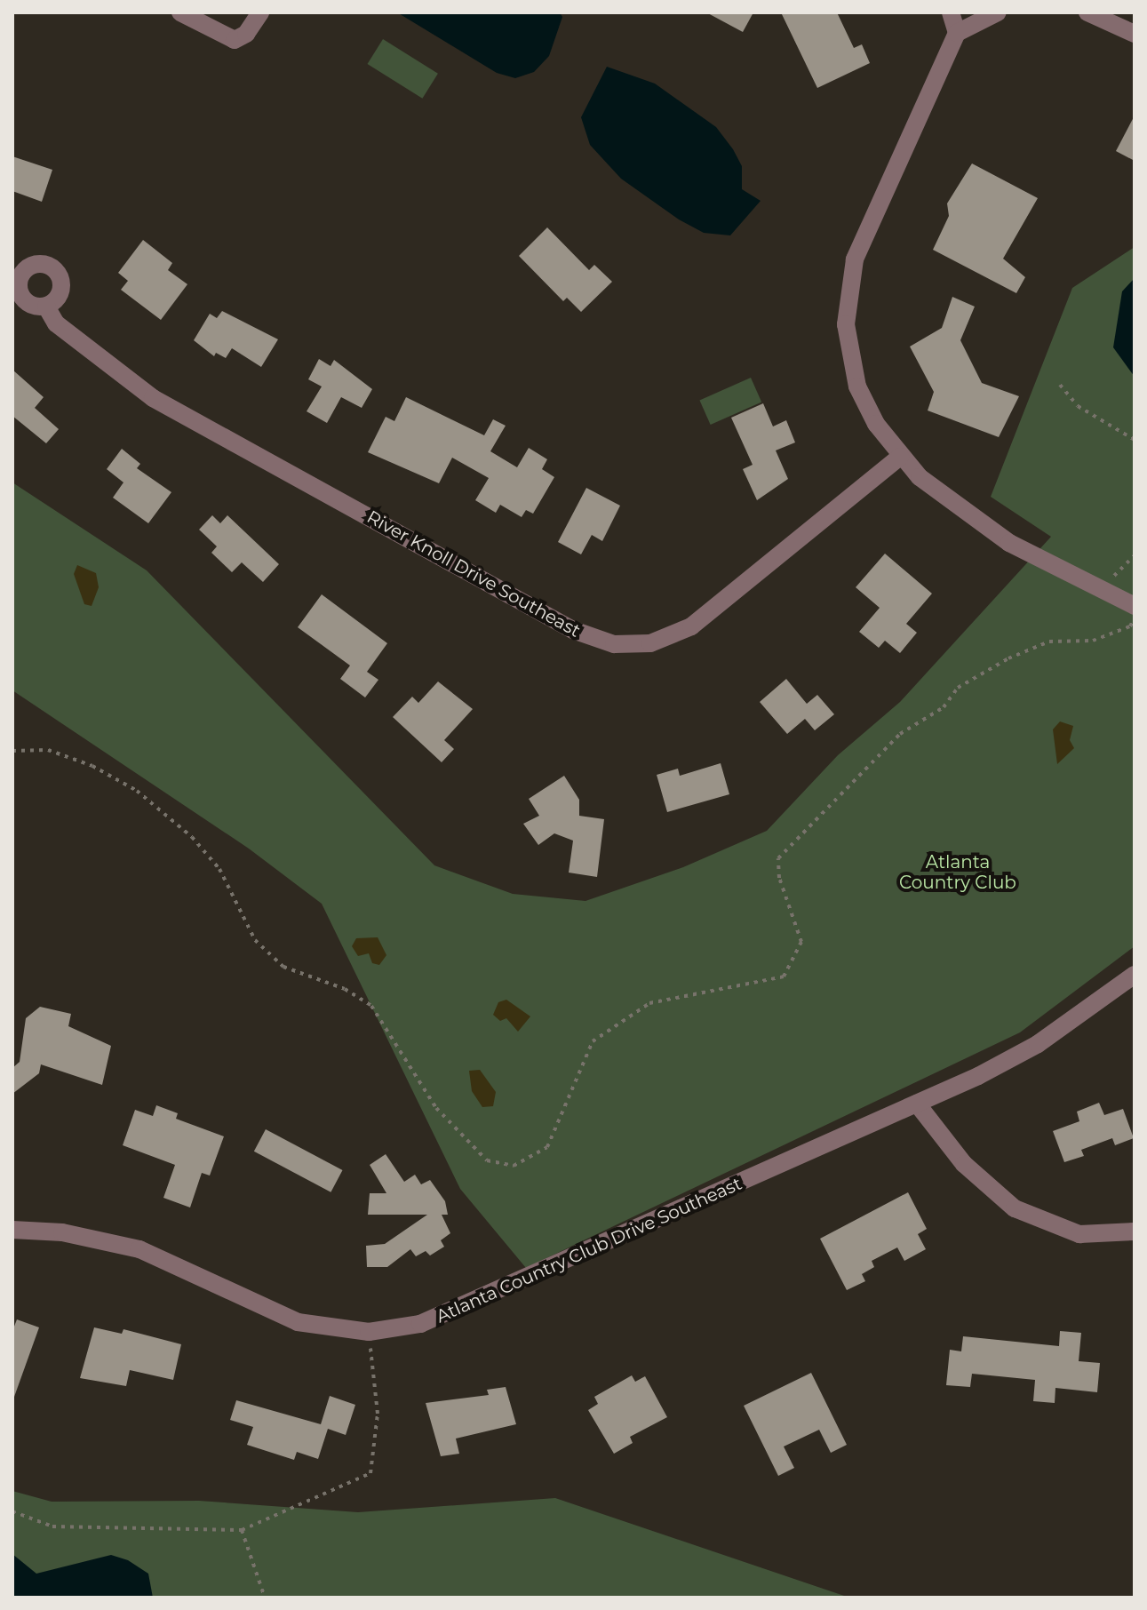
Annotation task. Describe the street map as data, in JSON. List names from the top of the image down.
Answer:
{
  "streets": {
    "street": ["River Knoll Drive Southeast", "Atlanta Country Club Drive Southeast"]
  },
  "parks": ["Atlanta Country Club"]
}
